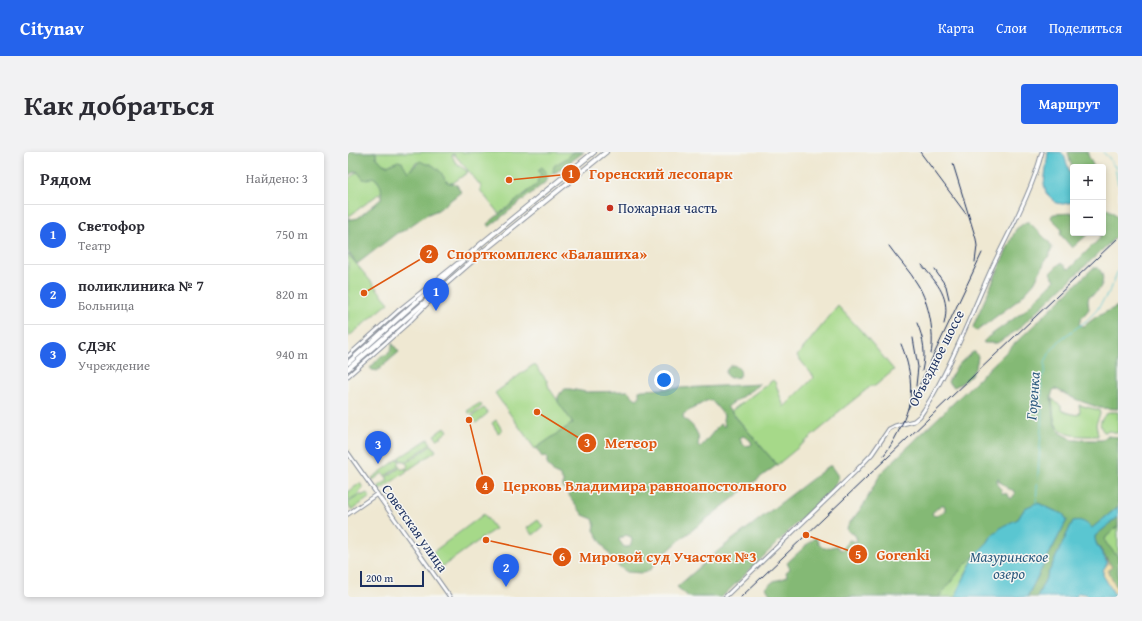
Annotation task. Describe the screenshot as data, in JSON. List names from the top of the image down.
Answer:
{
  "streets": {
    "main road": ["Объездное шоссе", "Советская улица"]
  },
  "water": ["Горенка", "Мазуринское озеро"],
  "places": [
    "Горенский лесопарк",
    "Пожарная часть",
    "Спорткомплекс «Балашиха»",
    "Метеор",
    "Церковь Владимира равноапостольного",
    "Gorenki",
    "Мировой суд Участок №3"
  ],
  "scale_bar": "200 m",
  "page": {
    "header": "Citynav",
    "nav": ["Карта", "Слои", "Поделиться"],
    "title": "Как добраться",
    "buttons": "Маршрут",
    "heading": ["Рядом", "Найдено: 3"],
    "map_buttons": ["+", "−"],
    "list": [
      {
        "mark": "1",
        "name": "Светофор",
        "note": "Театр",
        "value": "750 m"
      },
      {
        "mark": "2",
        "name": "поликлиника № 7",
        "note": "Больница",
        "value": "820 m"
      },
      {
        "mark": "3",
        "name": "СДЭК",
        "note": "Учреждение",
        "value": "940 m"
      }
    ],
    "pins": ["1", "3", "2"],
    "scale": "200 m"
  }
}
